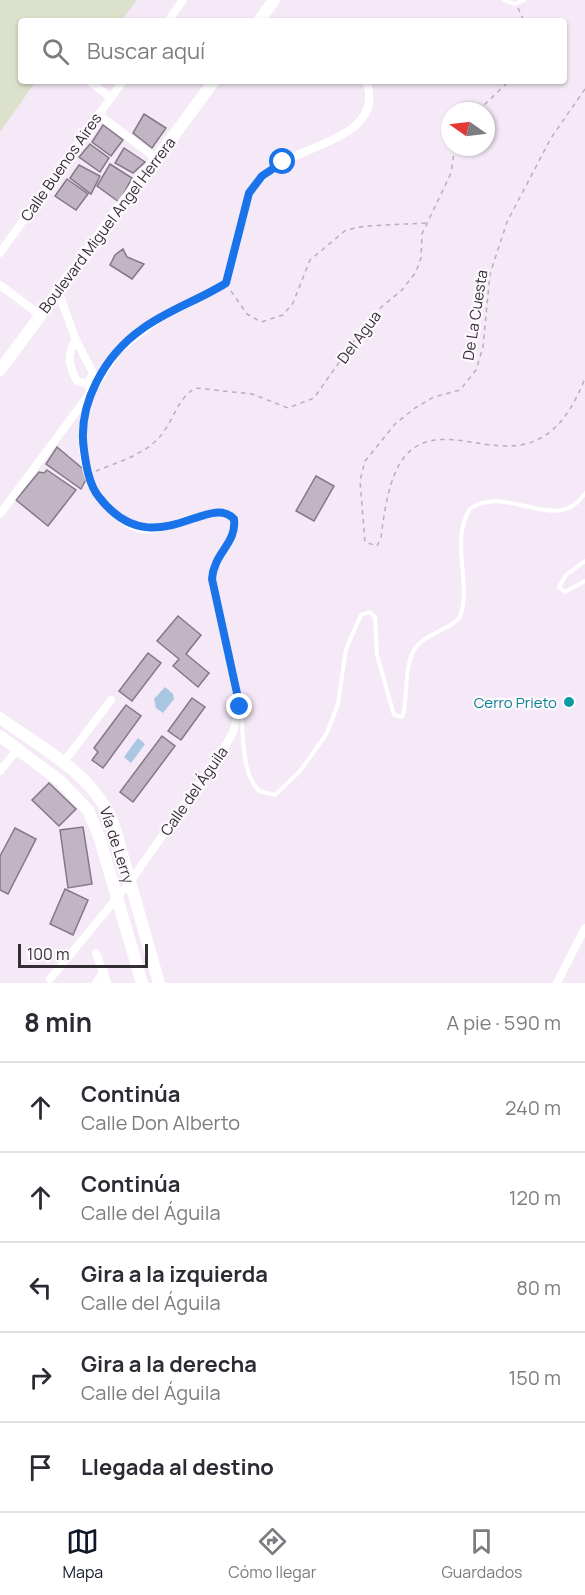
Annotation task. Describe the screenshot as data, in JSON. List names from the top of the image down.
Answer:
{
  "streets": {
    "street": [
      "Calle Buenos Aires",
      "Boulevard Miguel Angel Herrera",
      "Calle del Águila",
      "Vía de Lerry"
    ],
    "path": ["De La Cuesta", "Del Agua"]
  },
  "crossings": [
    ["Calle del Águila", "Vía de Lerry"]
  ],
  "places": ["Cerro Prieto"],
  "scale_bar": "100 m",
  "north": "left",
  "page": {
    "search": "Buscar aquí",
    "scale": "100 m",
    "heading": ["8 min", "A pie · 590 m"],
    "list": [
      ["Continúa", "Calle Don Alberto", "240 m"],
      ["Continúa", "Calle del Águila", "120 m"],
      ["Gira a la izquierda", "Calle del Águila", "80 m"],
      ["Gira a la derecha", "Calle del Águila", "150 m"],
      "Llegada al destino"
    ],
    "nav": ["Mapa", "Cómo llegar", "Guardados"]
  }
}
